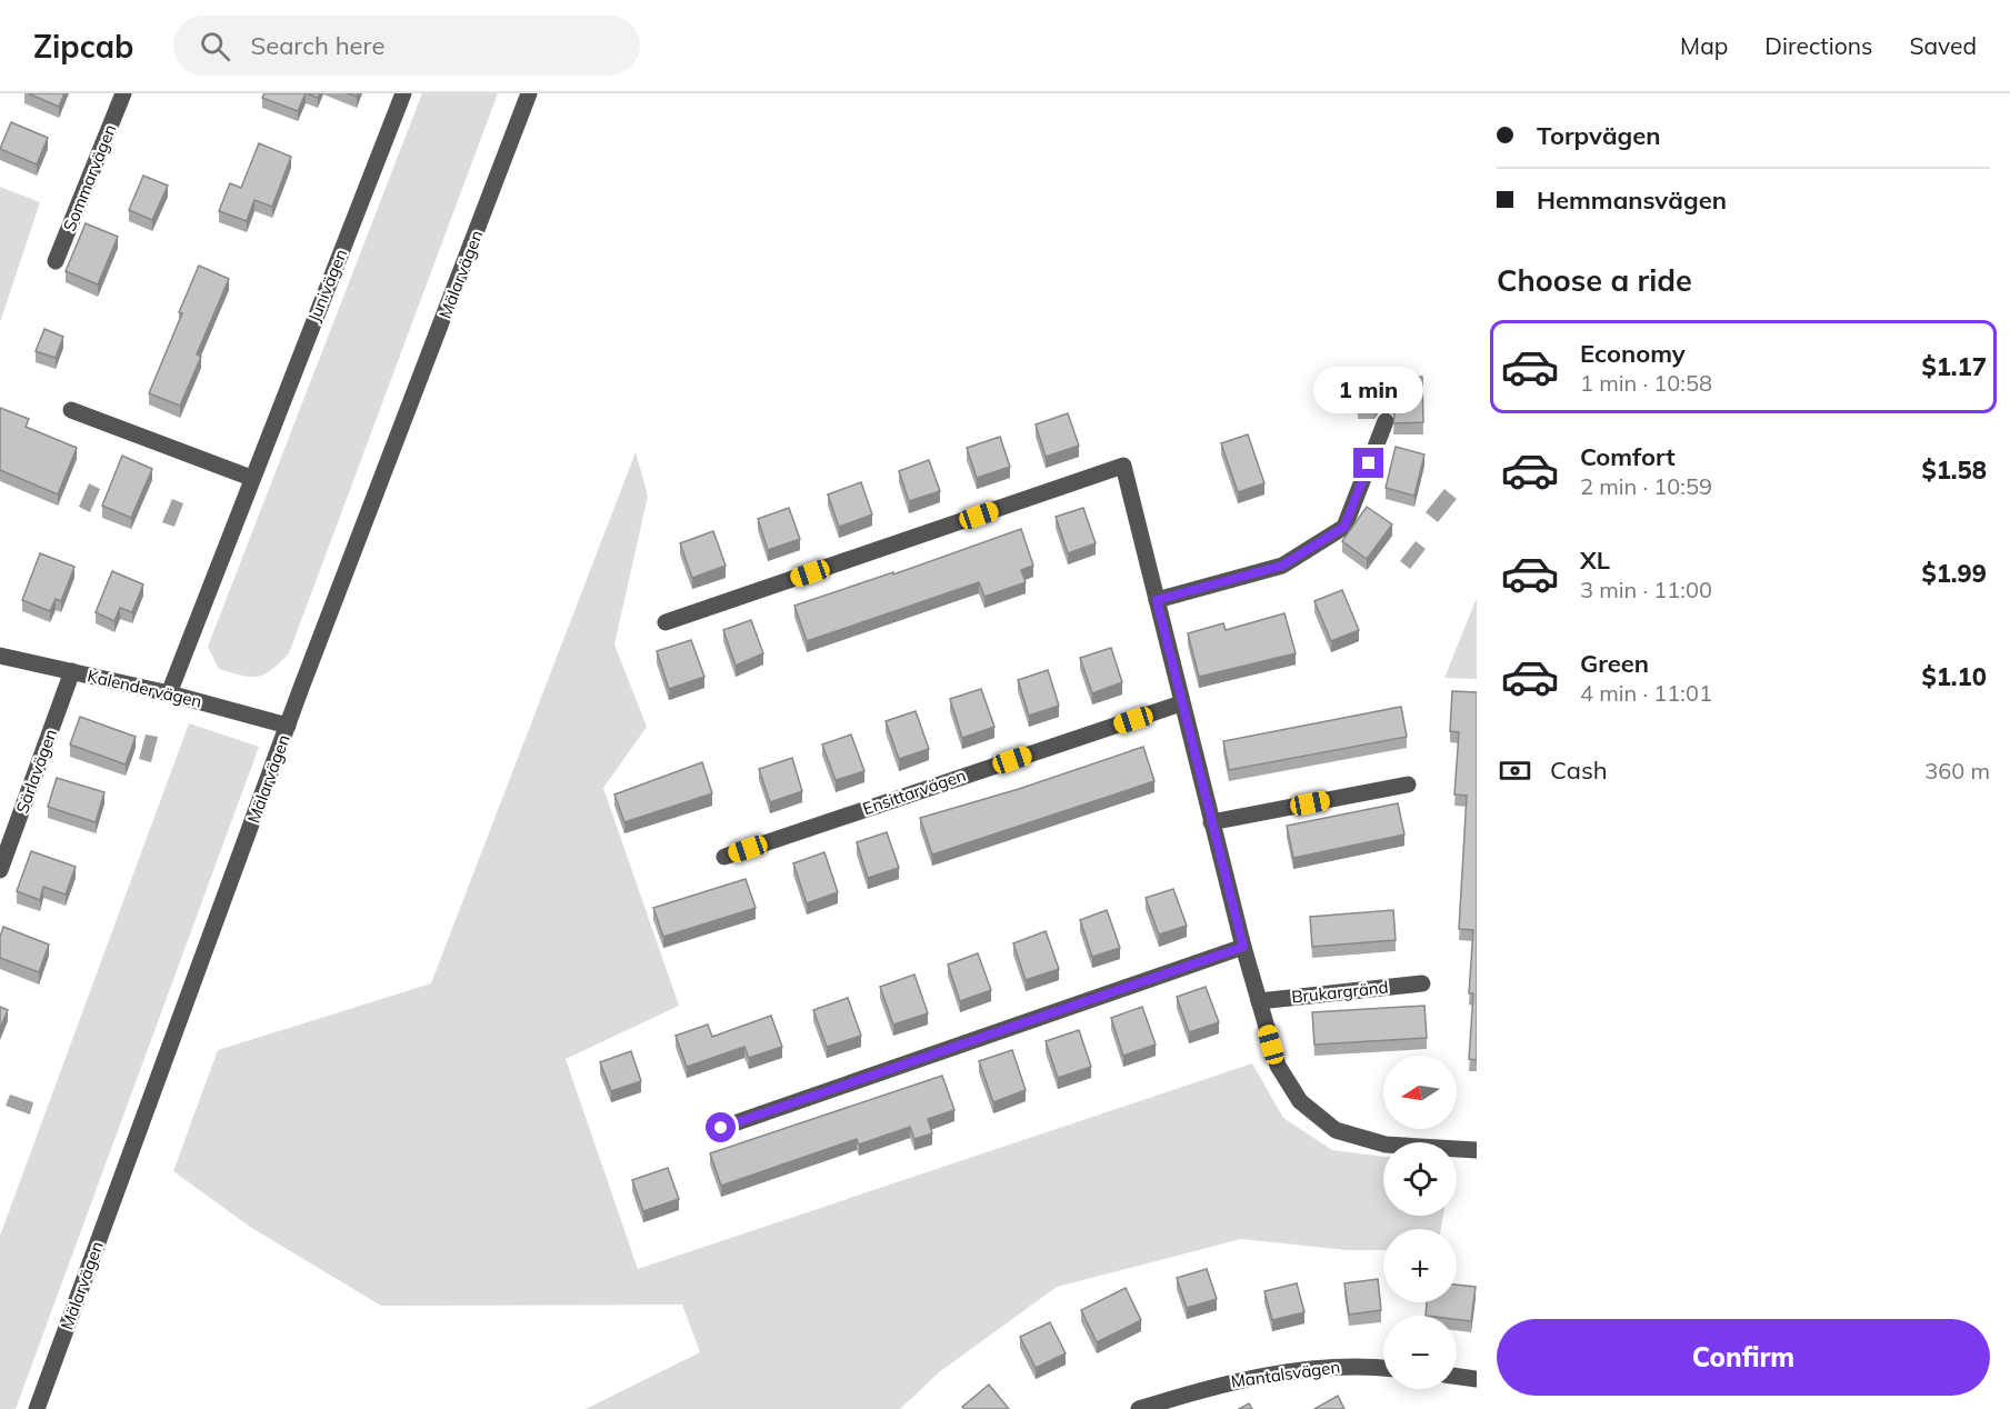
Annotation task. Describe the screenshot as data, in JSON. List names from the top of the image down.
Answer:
{
  "streets": {
    "street": [
      "Sommarvägen",
      "Mälarvägen",
      "Junivägen",
      "Kalendervägen",
      "Särlavägen",
      "Ensittarvägen",
      "Brukargränd",
      "Mantalsvägen"
    ]
  },
  "crossings": [
    ["Mälarvägen", "Kalendervägen"],
    ["Junivägen", "Kalendervägen"],
    ["Kalendervägen", "Särlavägen"]
  ],
  "north": "left",
  "page": {
    "header": "Zipcab",
    "search": "Search here",
    "nav": ["Map", "Directions", "Saved"],
    "banner": ["Torpvägen", "Hemmansvägen"],
    "heading": "Choose a ride",
    "list": [
      {
        "name": "Economy",
        "note": "1 min · 10:58",
        "value": "$1.17"
      },
      {
        "name": "Comfort",
        "note": "2 min · 10:59",
        "value": "$1.58"
      },
      {
        "name": "XL",
        "note": "3 min · 11:00",
        "value": "$1.99"
      },
      {
        "name": "Green",
        "note": "4 min · 11:01",
        "value": "$1.10"
      }
    ],
    "bubble": "1 min",
    "pay": ["Cash", "360 m"],
    "map_buttons": ["+", "−"],
    "buttons": "Confirm"
  }
}
